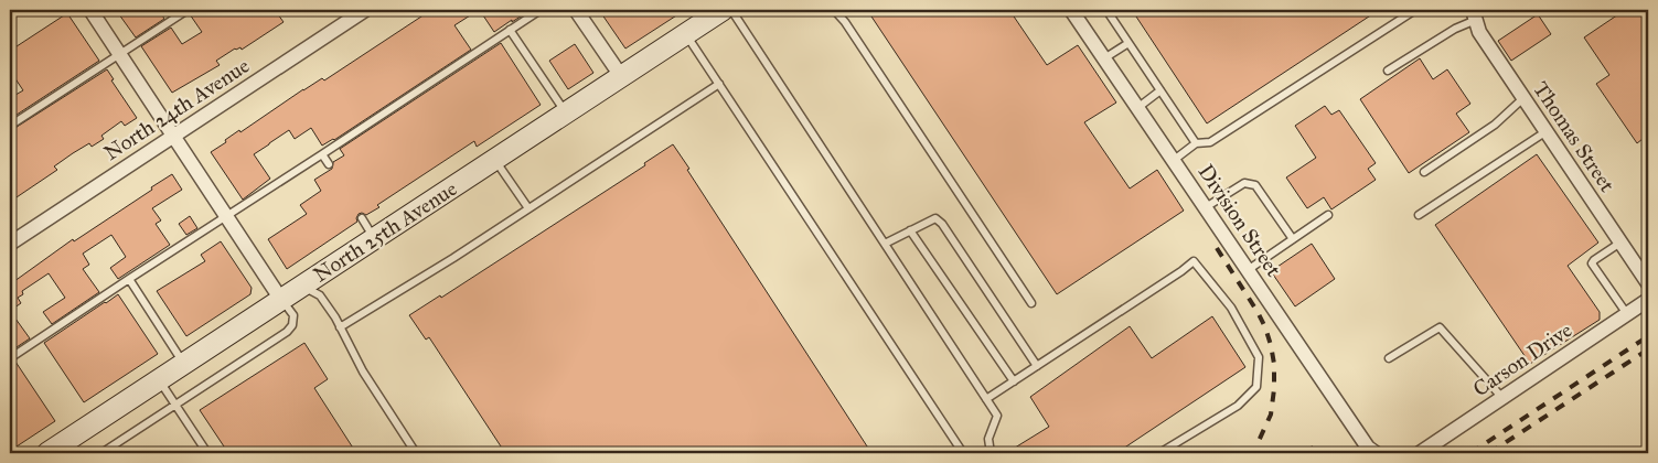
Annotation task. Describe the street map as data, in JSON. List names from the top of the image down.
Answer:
{
  "streets": {
    "main road": ["North 25th Avenue"],
    "street": [
      "North 24th Avenue",
      "Thomas Street",
      "Division Street",
      "Carson Drive"
    ]
  }
}
